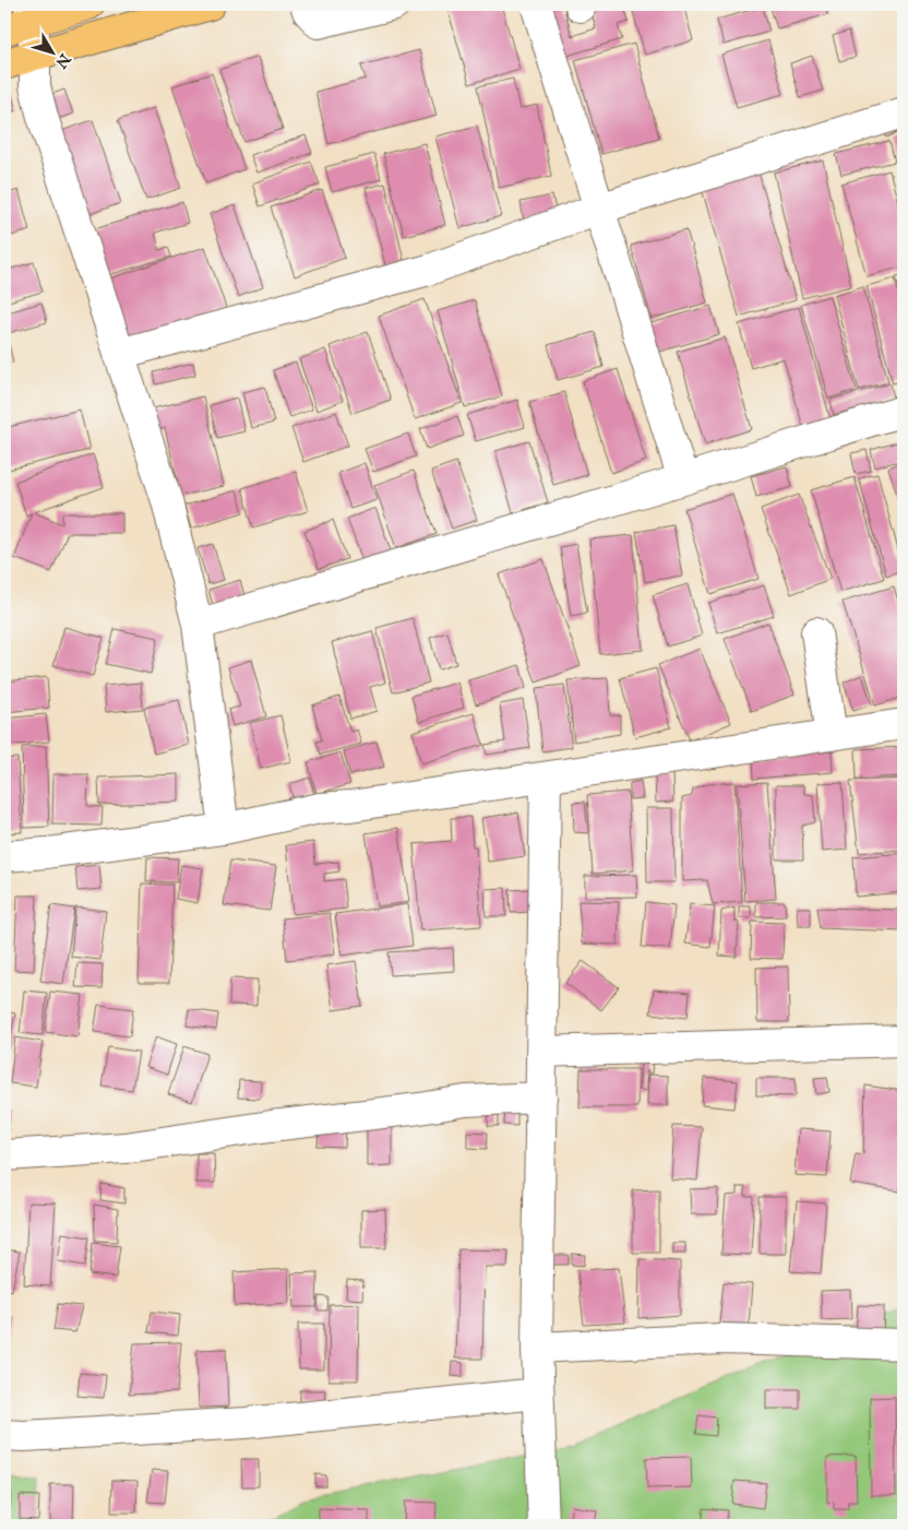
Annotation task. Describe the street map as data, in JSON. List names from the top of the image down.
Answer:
{
  "north": "bottom right"
}
